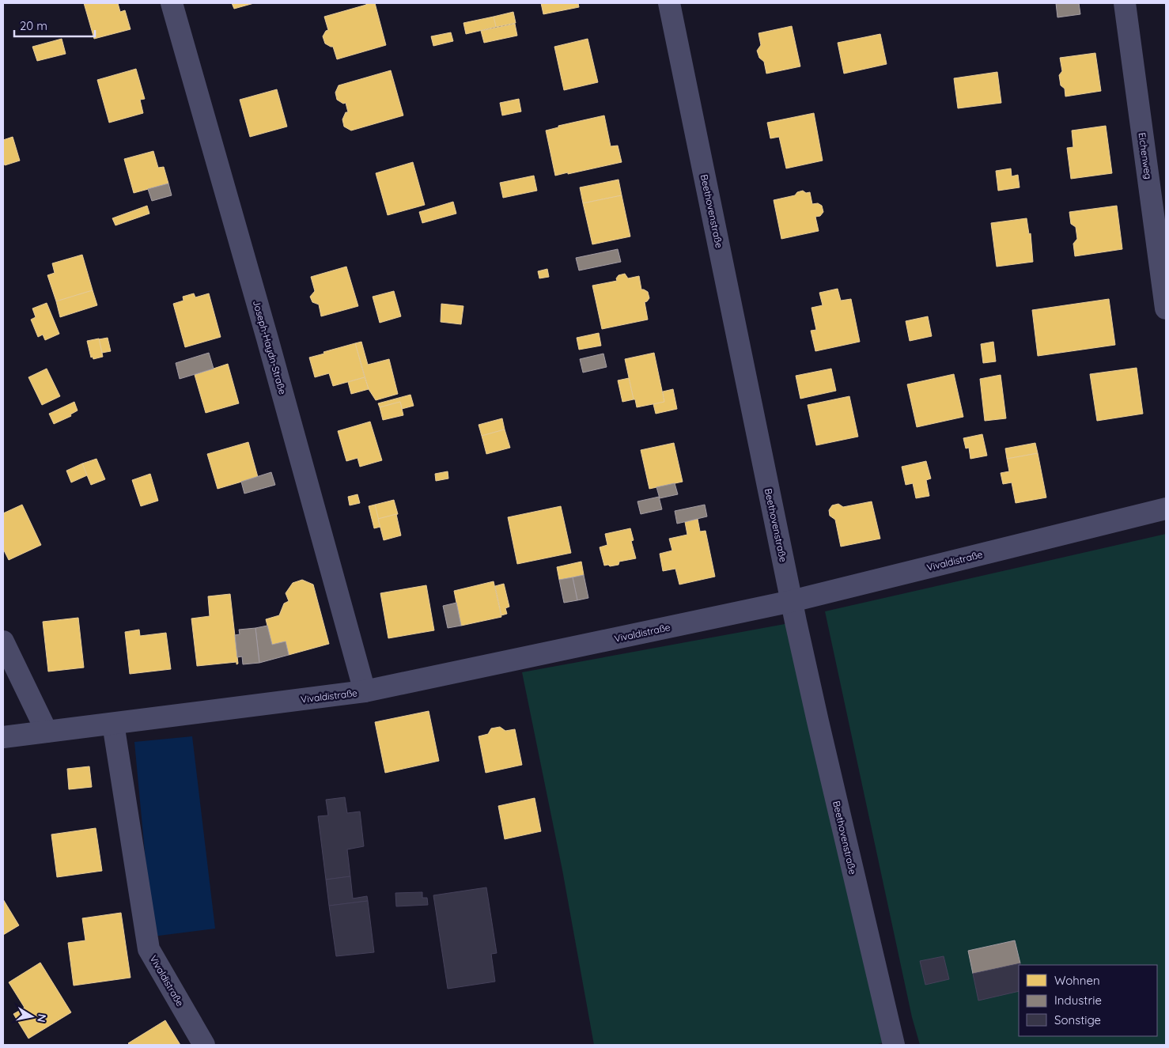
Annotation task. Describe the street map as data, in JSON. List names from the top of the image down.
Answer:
{
  "streets": {
    "street": [
      "Eichenweg",
      "Beethovenstraße",
      "Joseph-Haydn-Straße",
      "Vivaldistraße"
    ]
  },
  "crossings": [
    ["Beethovenstraße", "Vivaldistraße"],
    ["Joseph-Haydn-Straße", "Vivaldistraße"]
  ],
  "legend": ["Wohnen", "Industrie", "Sonstige"],
  "scale_bar": "20 m",
  "north": "right"
}
